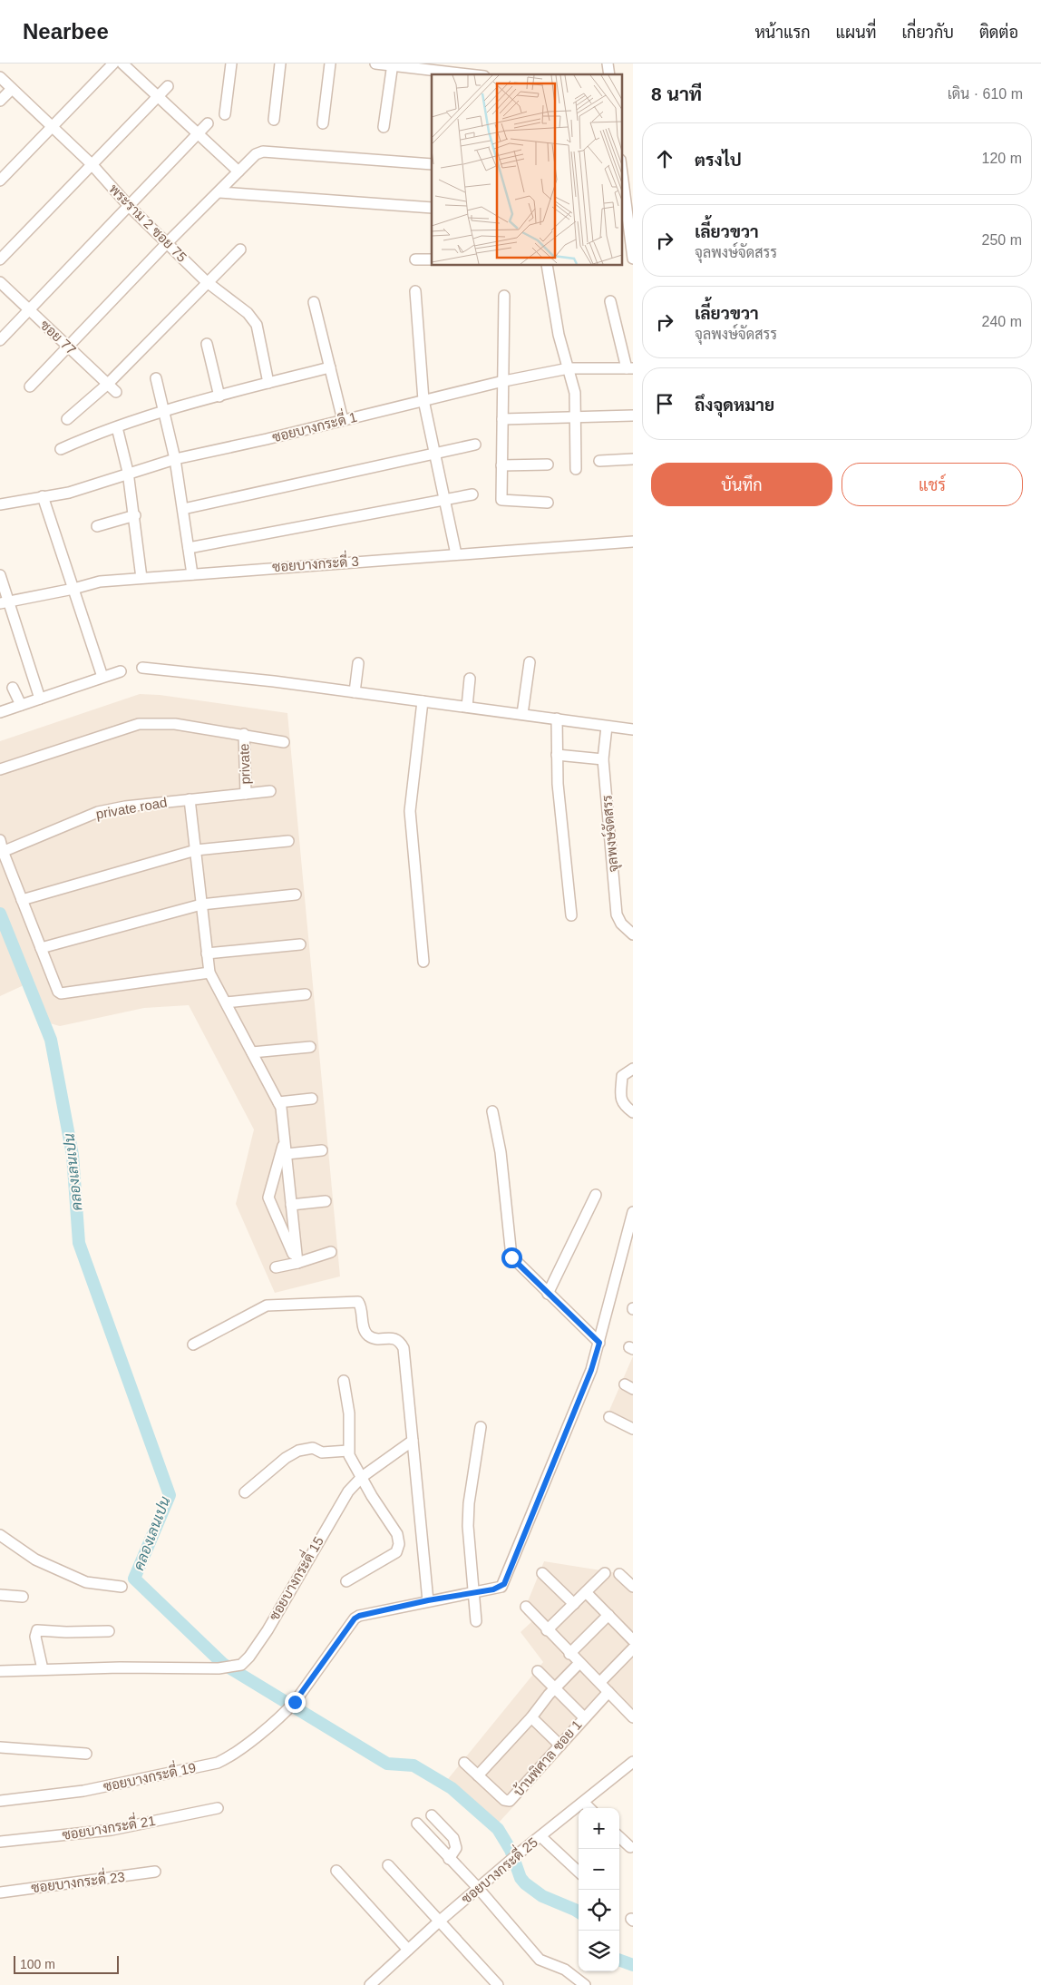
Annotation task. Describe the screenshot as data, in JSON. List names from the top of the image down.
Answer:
{
  "streets": {
    "street": [
      "พระราม 2 ซอย 75",
      "ซอย 77",
      "ซอยบางกระดี่ 1",
      "ซอยบางกระดี่ 3",
      "private",
      "private road",
      "จุลพงษ์จัดสรร",
      "ซอยบางกระดี่ 15",
      "บ้านพิศาล ซอย 1",
      "ซอยบางกระดี่ 19",
      "ซอยบางกระดี่ 21",
      "ซอยบางกระดี่ 25",
      "ซอยบางกระดี่ 23"
    ]
  },
  "crossings": [
    ["private", "private road"]
  ],
  "water": ["คลองเลนเปน"],
  "scale_bar": "100 m",
  "page": {
    "header": "Nearbee",
    "nav": [
      "หน้าแรก",
      "แผนที่",
      "เกี่ยวกับ",
      "ติดต่อ"
    ],
    "heading": ["8 นาที", "เดิน · 610 m"],
    "list": [
      ["ตรงไป", "120 m"],
      ["เลี้ยวขวา", "จุลพงษ์จัดสรร", "250 m"],
      ["เลี้ยวขวา", "จุลพงษ์จัดสรร", "240 m"],
      "ถึงจุดหมาย"
    ],
    "buttons": ["บันทึก", "แชร์"],
    "map_buttons": ["+", "−"],
    "scale": "100 m"
  }
}
